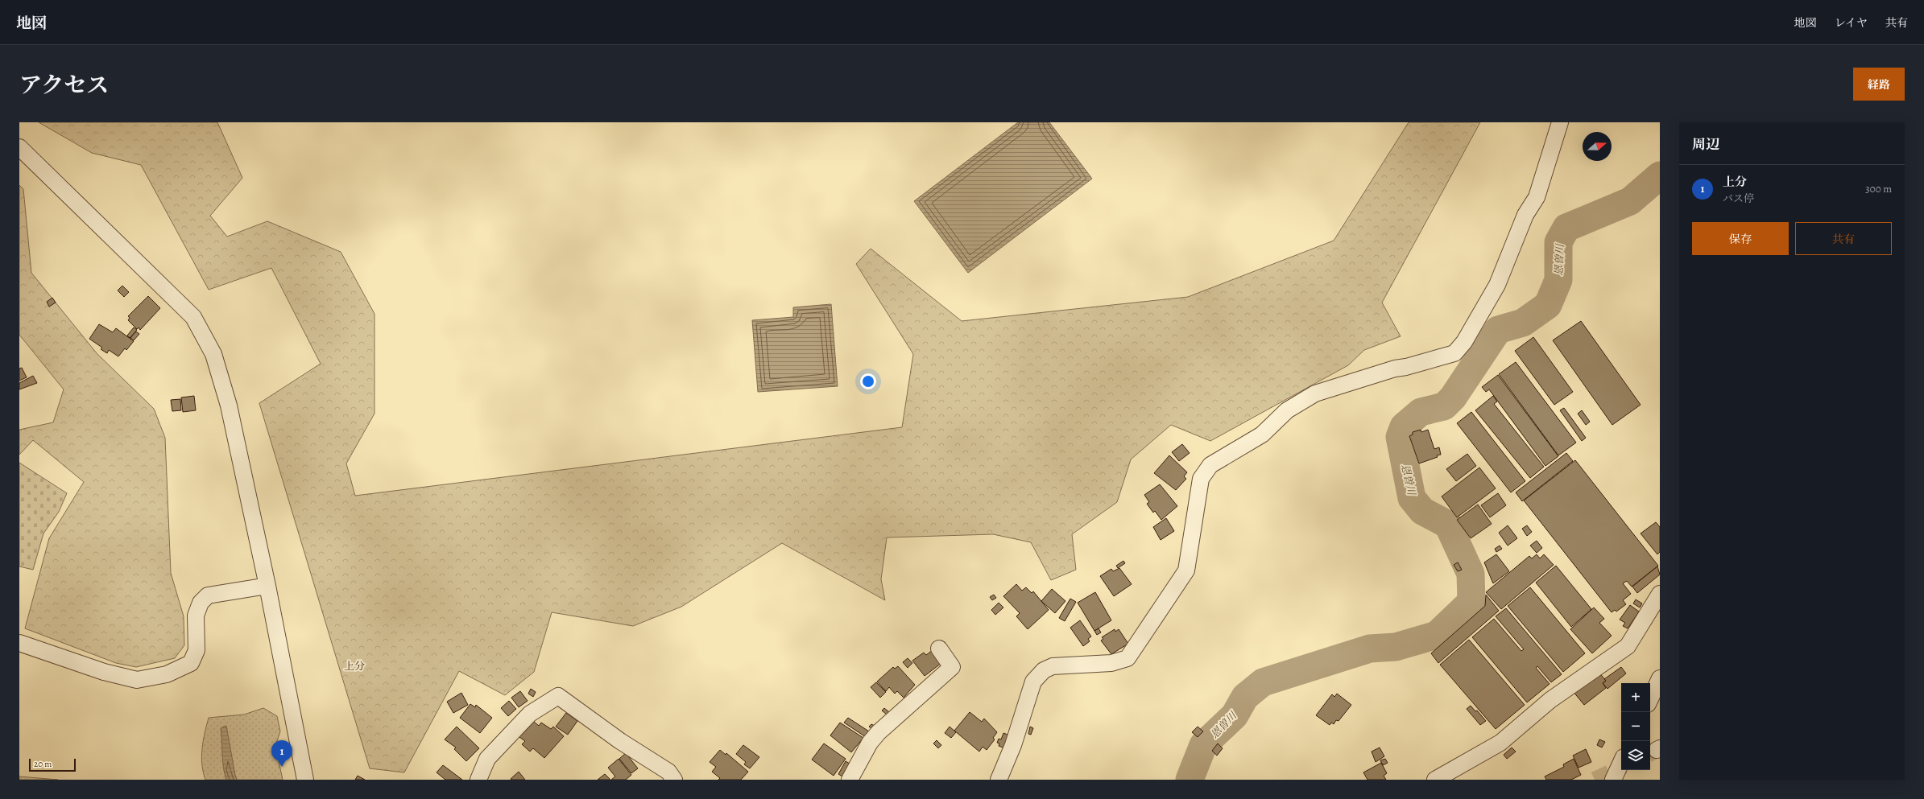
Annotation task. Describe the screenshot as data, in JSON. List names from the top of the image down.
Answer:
{
  "districts": ["上分"],
  "water": ["恩曽川"],
  "scale_bar": "20 m",
  "north": "right",
  "page": {
    "header": "地図",
    "nav": ["地図", "レイヤ", "共有"],
    "title": "アクセス",
    "buttons": [
      "経路",
      ["保存", "共有"]
    ],
    "heading": "周辺",
    "list": [
      {
        "mark": "1",
        "name": "上分",
        "note": "バス停",
        "value": "300 m"
      }
    ],
    "map_buttons": ["+", "−"],
    "pins": "1",
    "scale": "20 m"
  }
}
